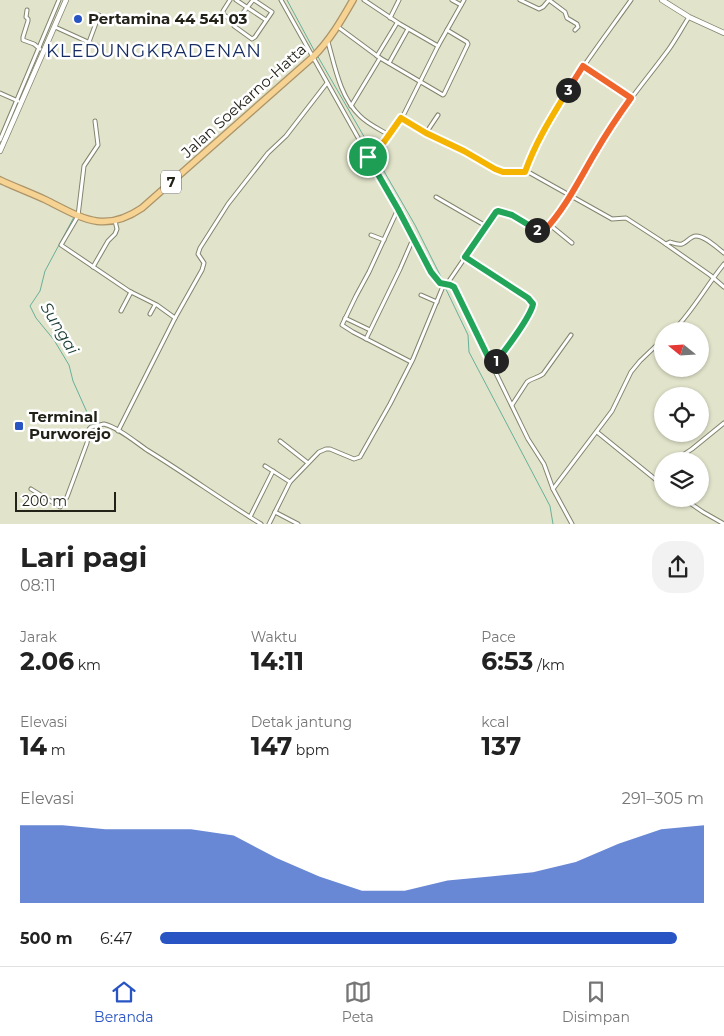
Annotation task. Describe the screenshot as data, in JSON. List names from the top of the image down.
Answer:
{
  "streets": {
    "highway": ["Jalan Soekarno-Hatta", "7"]
  },
  "districts": ["KLEDUNGKRADENAN"],
  "water": ["Sungai"],
  "places": {
    "other": ["Pertamina 44 541 03"],
    "transit": ["Terminal Purworejo"]
  },
  "scale_bar": "200 m",
  "north": "left",
  "page": {
    "pins": ["3", "2", "1"],
    "scale": "200 m",
    "heading": ["Lari pagi", "08:11"],
    "stats": [
      ["Jarak", "2.06 km"],
      ["Waktu", "14:11"],
      ["Pace", "6:53 /km"],
      ["Elevasi", "14 m"],
      ["Detak jantung", "147 bpm"],
      ["kcal", "137"]
    ],
    "chart": ["Elevasi", "291–305 m"],
    "list": [
      {
        "name": "500 m",
        "note": "6:47"
      }
    ],
    "tabs": ["Beranda", "Peta", "Disimpan"]
  }
}
